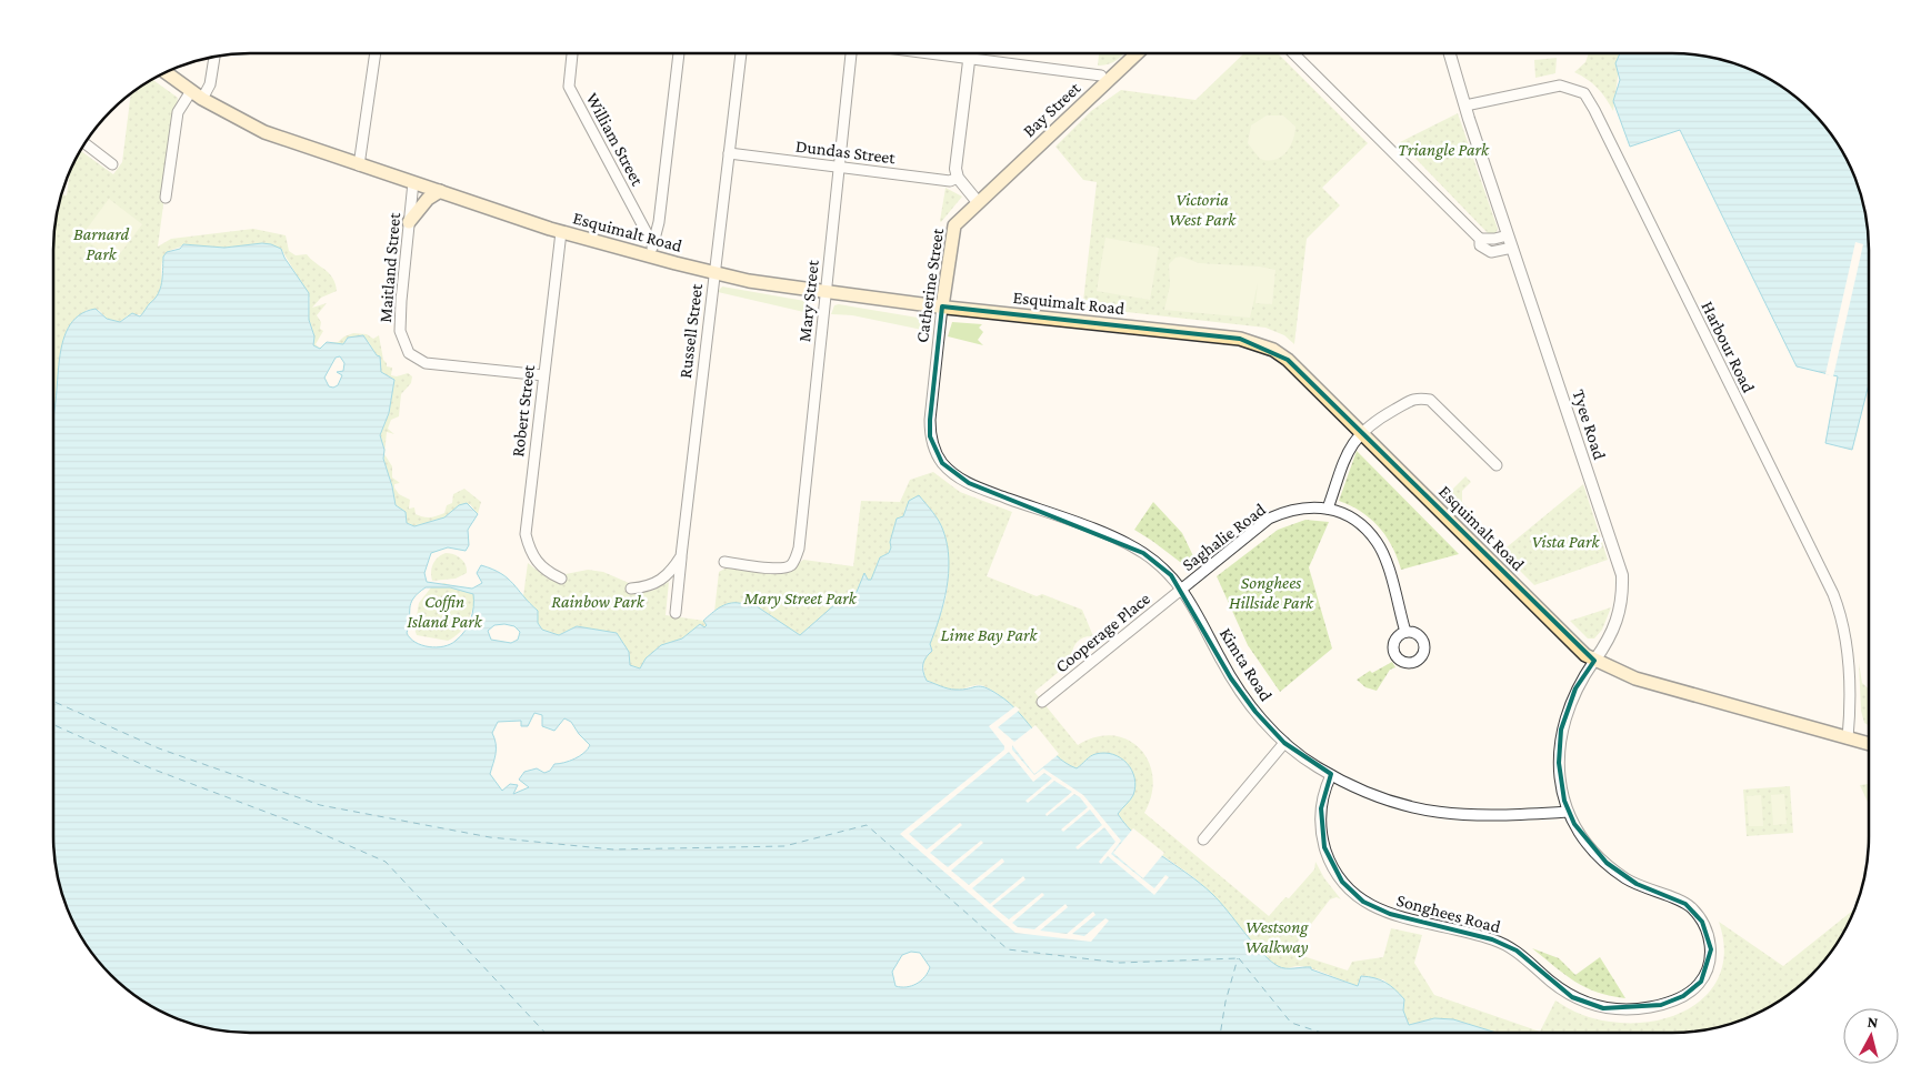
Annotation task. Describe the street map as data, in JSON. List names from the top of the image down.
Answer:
{
  "streets": {
    "main road": ["Bay Street", "Esquimalt Road", "Catherine Street"],
    "street": [
      "William Street",
      "Dundas Street",
      "Maitland Street",
      "Mary Street",
      "Russell Street",
      "Harbour Road",
      "Robert Street",
      "Tyee Road",
      "Saghalie Road",
      "Cooperage Place",
      "Kimta Road",
      "Songhees Road"
    ]
  },
  "crossings": [
    ["Bay Street", "Catherine Street"],
    ["William Street", "Esquimalt Road"],
    ["Dundas Street", "Mary Street"],
    ["Dundas Street", "Russell Street"],
    ["Esquimalt Road", "Maitland Street"],
    ["Esquimalt Road", "Catherine Street"],
    ["Esquimalt Road", "Mary Street"],
    ["Esquimalt Road", "Russell Street"],
    ["Esquimalt Road", "Harbour Road"],
    ["Esquimalt Road", "Robert Street"],
    ["Esquimalt Road", "Tyee Road"],
    ["Maitland Street", "Robert Street"],
    ["Catherine Street", "Kimta Road"],
    ["Harbour Road", "Tyee Road"],
    ["Tyee Road", "Kimta Road"],
    ["Tyee Road", "Songhees Road"],
    ["Saghalie Road", "Cooperage Place"],
    ["Saghalie Road", "Kimta Road"],
    ["Cooperage Place", "Kimta Road"],
    ["Kimta Road", "Songhees Road"]
  ],
  "parks": [
    "Triangle Park",
    "Victoria West Park",
    "Barnard Park",
    "Vista Park",
    "Songhees Hillside Park",
    "Mary Street Park",
    "Coffin Island Park",
    "Rainbow Park",
    "Lime Bay Park",
    "Westsong Walkway"
  ],
  "north": "top"
}
